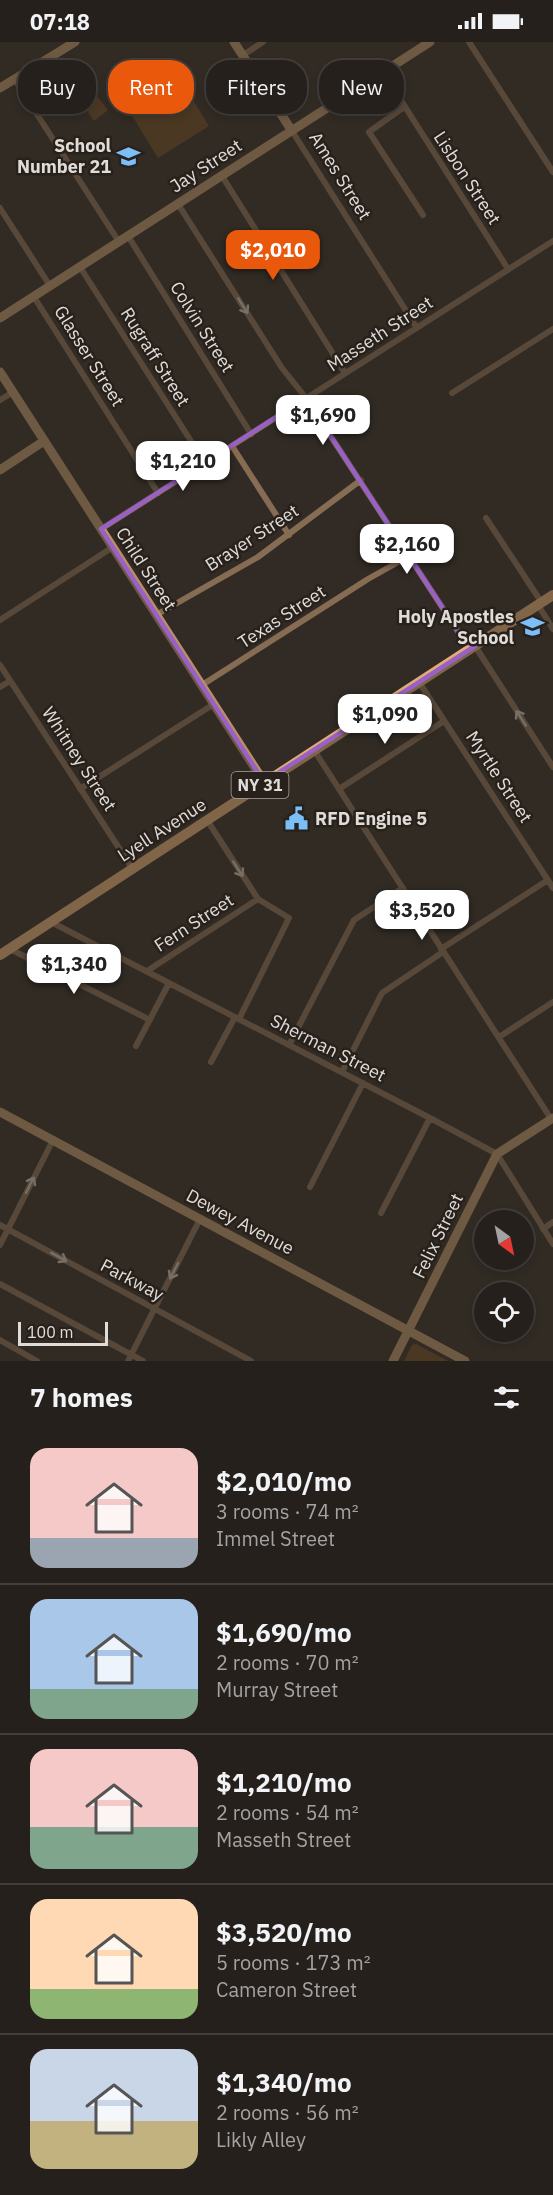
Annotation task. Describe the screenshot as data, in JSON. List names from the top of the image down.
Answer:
{
  "streets": {
    "main road": ["NY 31", "Lyell Avenue"],
    "street": [
      "Jay Street",
      "Ames Street",
      "Lisbon Street",
      "Colvin Street",
      "Masseth Street",
      "Glasser Street",
      "Rugraff Street",
      "Brayer Street",
      "Child Street",
      "Texas Street",
      "Whitney Street",
      "Myrtle Street",
      "Fern Street",
      "Sherman Street",
      "Dewey Avenue",
      "Felix Street",
      "Parkway"
    ]
  },
  "crossings": [
    ["Jay Street", "Ames Street"],
    ["Jay Street", "Colvin Street"],
    ["Jay Street", "Glasser Street"],
    ["Jay Street", "Rugraff Street"],
    ["Ames Street", "Masseth Street"],
    ["Lisbon Street", "Masseth Street"],
    ["Colvin Street", "Masseth Street"],
    ["Masseth Street", "Glasser Street"],
    ["Masseth Street", "Rugraff Street"],
    ["Masseth Street", "Child Street"],
    ["Brayer Street", "Child Street"],
    ["Child Street", "Texas Street"],
    ["Child Street", "Lyell Avenue"],
    ["Whitney Street", "Lyell Avenue"],
    ["Myrtle Street", "Lyell Avenue"],
    ["Lyell Avenue", "Sherman Street"],
    ["Fern Street", "Sherman Street"],
    ["Sherman Street", "Felix Street"],
    ["Dewey Avenue", "Felix Street"]
  ],
  "places": {
    "school or university": ["School Number 21", "Holy Apostles School"],
    "public building": ["RFD Engine 5"]
  },
  "scale_bar": "100 m",
  "north": "bottom right",
  "page": {
    "status": "07:18",
    "chip": [
      "Buy",
      "Rent",
      "Filters",
      "New"
    ],
    "price": [
      "$2,010",
      "$1,690",
      "$1,210",
      "$2,160",
      "$1,090",
      "$3,520",
      "$1,340"
    ],
    "scale": "100 m",
    "heading": "7 homes",
    "list": [
      {
        "name": "$2,010/mo",
        "note": "3 rooms · 74 m² · Immel Street"
      },
      {
        "name": "$1,690/mo",
        "note": "2 rooms · 70 m² · Murray Street"
      },
      {
        "name": "$1,210/mo",
        "note": "2 rooms · 54 m² · Masseth Street"
      },
      {
        "name": "$3,520/mo",
        "note": "5 rooms · 173 m² · Cameron Street"
      },
      {
        "name": "$1,340/mo",
        "note": "2 rooms · 56 m² · Likly Alley"
      }
    ]
  }
}
